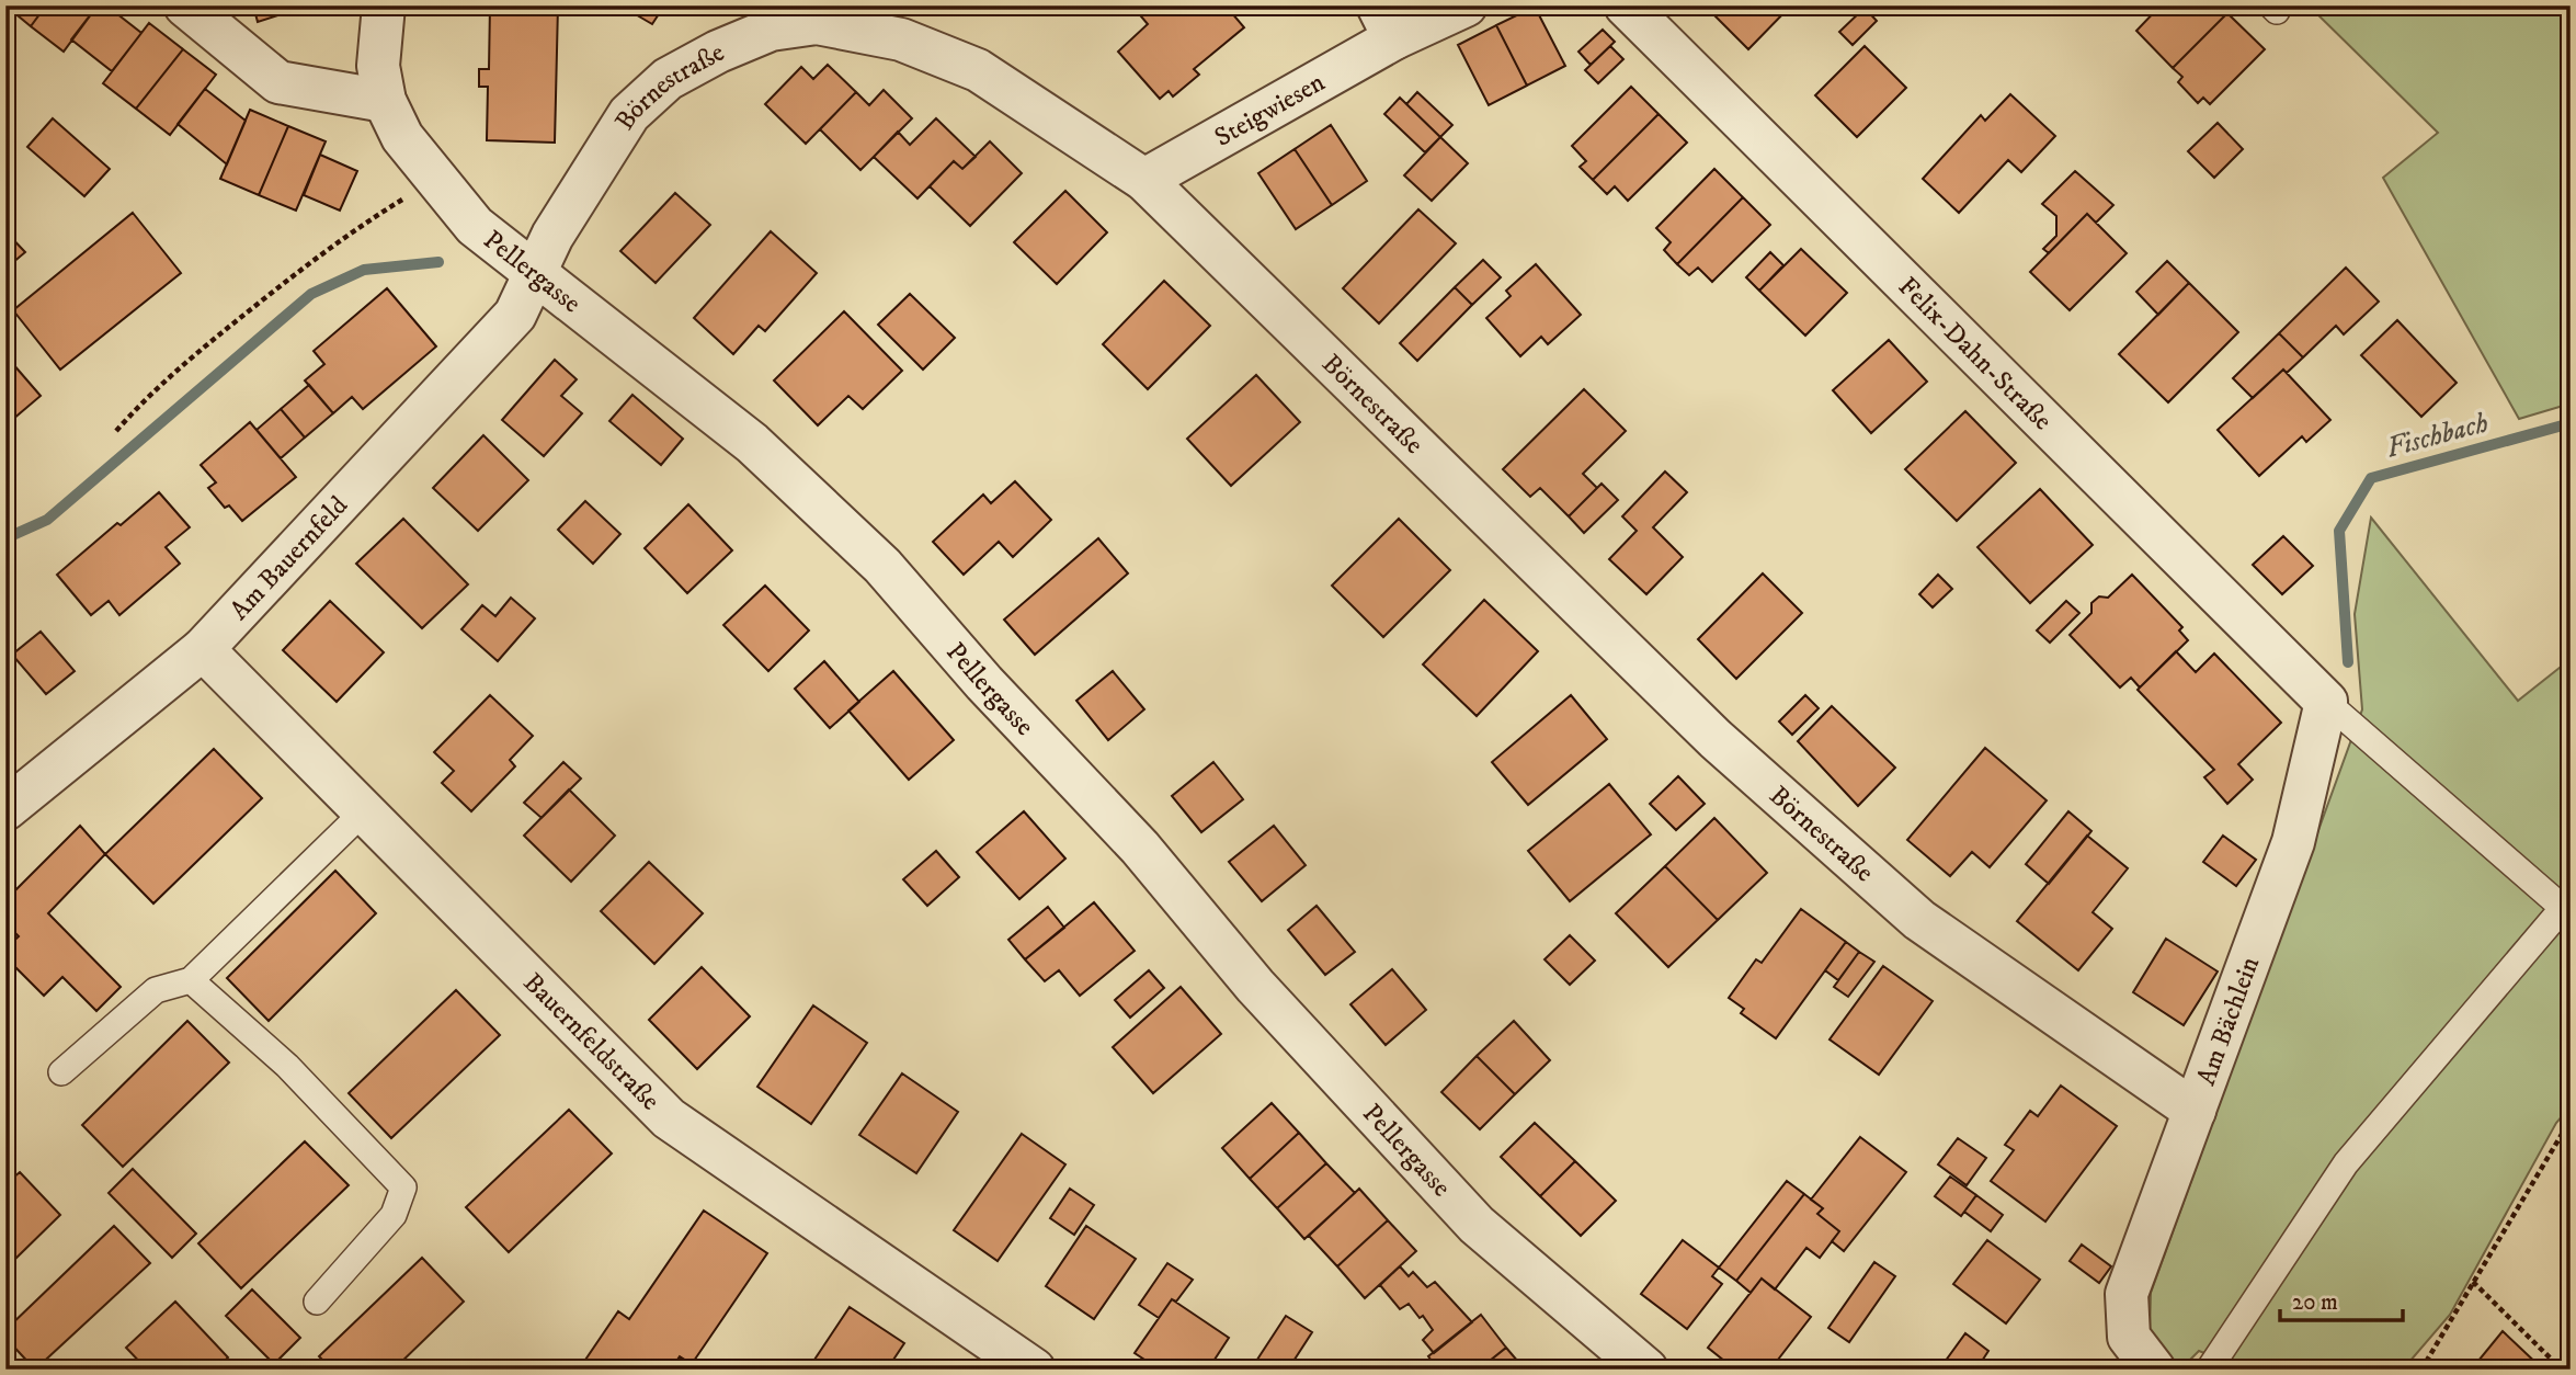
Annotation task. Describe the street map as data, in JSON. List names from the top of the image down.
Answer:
{
  "streets": {
    "street": [
      "Börnestraße",
      "Steigwiesen",
      "Pellergasse",
      "Felix-Dahn-Straße",
      "Am Bauernfeld",
      "Am Bächlein",
      "Bauernfeldstraße"
    ]
  },
  "crossings": [
    ["Börnestraße", "Steigwiesen"],
    ["Börnestraße", "Pellergasse"],
    ["Börnestraße", "Am Bauernfeld"],
    ["Börnestraße", "Am Bächlein"],
    ["Pellergasse", "Am Bauernfeld"],
    ["Felix-Dahn-Straße", "Am Bächlein"],
    ["Am Bauernfeld", "Bauernfeldstraße"]
  ],
  "water": ["Fischbach"],
  "scale_bar": "20 m"
}
